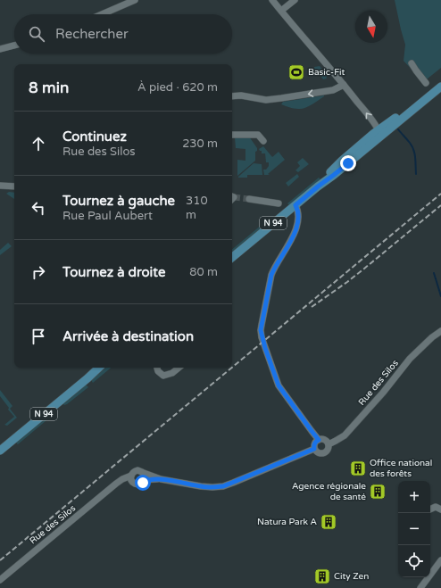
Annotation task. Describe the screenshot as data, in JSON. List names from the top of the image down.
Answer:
{
  "streets": {
    "main road": ["N 94"],
    "street": ["Rue des Silos"]
  },
  "places": {
    "sports": ["Basic-Fit"],
    "building": [
      "Office national des forêts",
      "Agence régionale de santé",
      "Natura Park A",
      "City Zen"
    ]
  },
  "north": "bottom",
  "page": {
    "search": "Rechercher",
    "heading": ["8 min", "À pied · 620 m"],
    "list": [
      ["Continuez", "Rue des Silos", "230 m"],
      ["Tournez à gauche", "Rue Paul Aubert", "310 m"],
      ["Tournez à droite", "80 m"],
      "Arrivée à destination"
    ],
    "map_buttons": ["+", "−"]
  }
}
